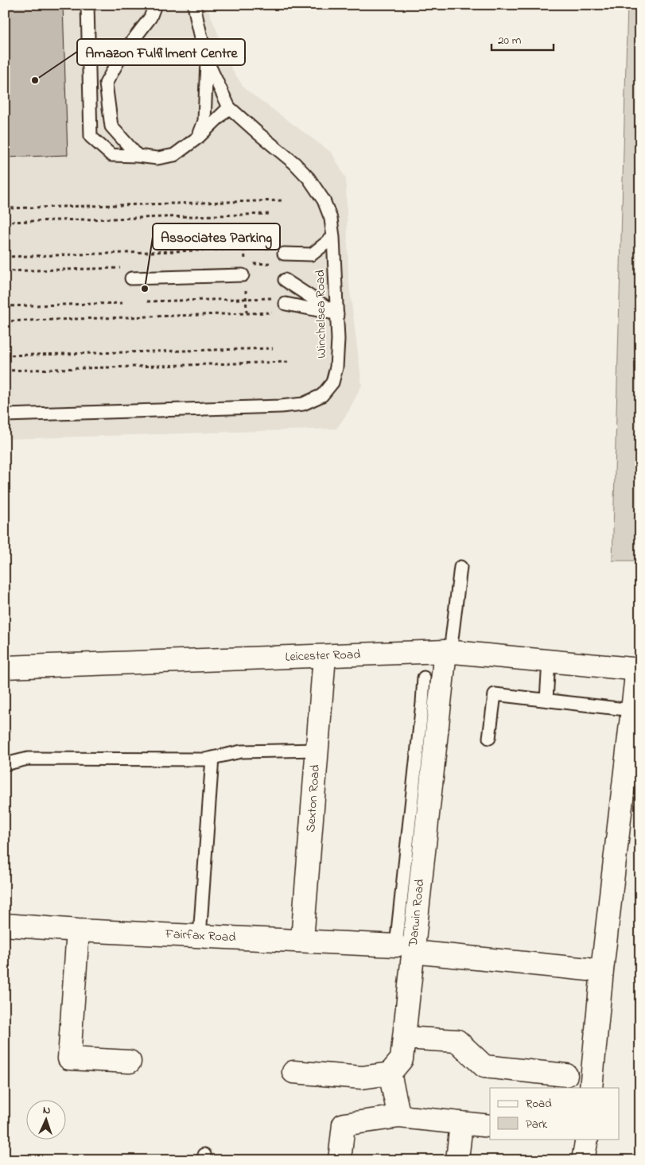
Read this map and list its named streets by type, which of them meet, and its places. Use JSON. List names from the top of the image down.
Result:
{
  "streets": {
    "street": [
      "Leicester Road",
      "Sexton Road",
      "Darwin Road",
      "Fairfax Road"
    ],
    "lane": ["Winchelsea Road"]
  },
  "crossings": [
    ["Leicester Road", "Sexton Road"],
    ["Leicester Road", "Darwin Road"],
    ["Sexton Road", "Fairfax Road"],
    ["Darwin Road", "Fairfax Road"]
  ],
  "places": ["Amazon Fulfilment Centre", "Associates Parking"],
  "legend": ["Road", "Park"],
  "scale_bar": "20 m",
  "north": "top"
}
